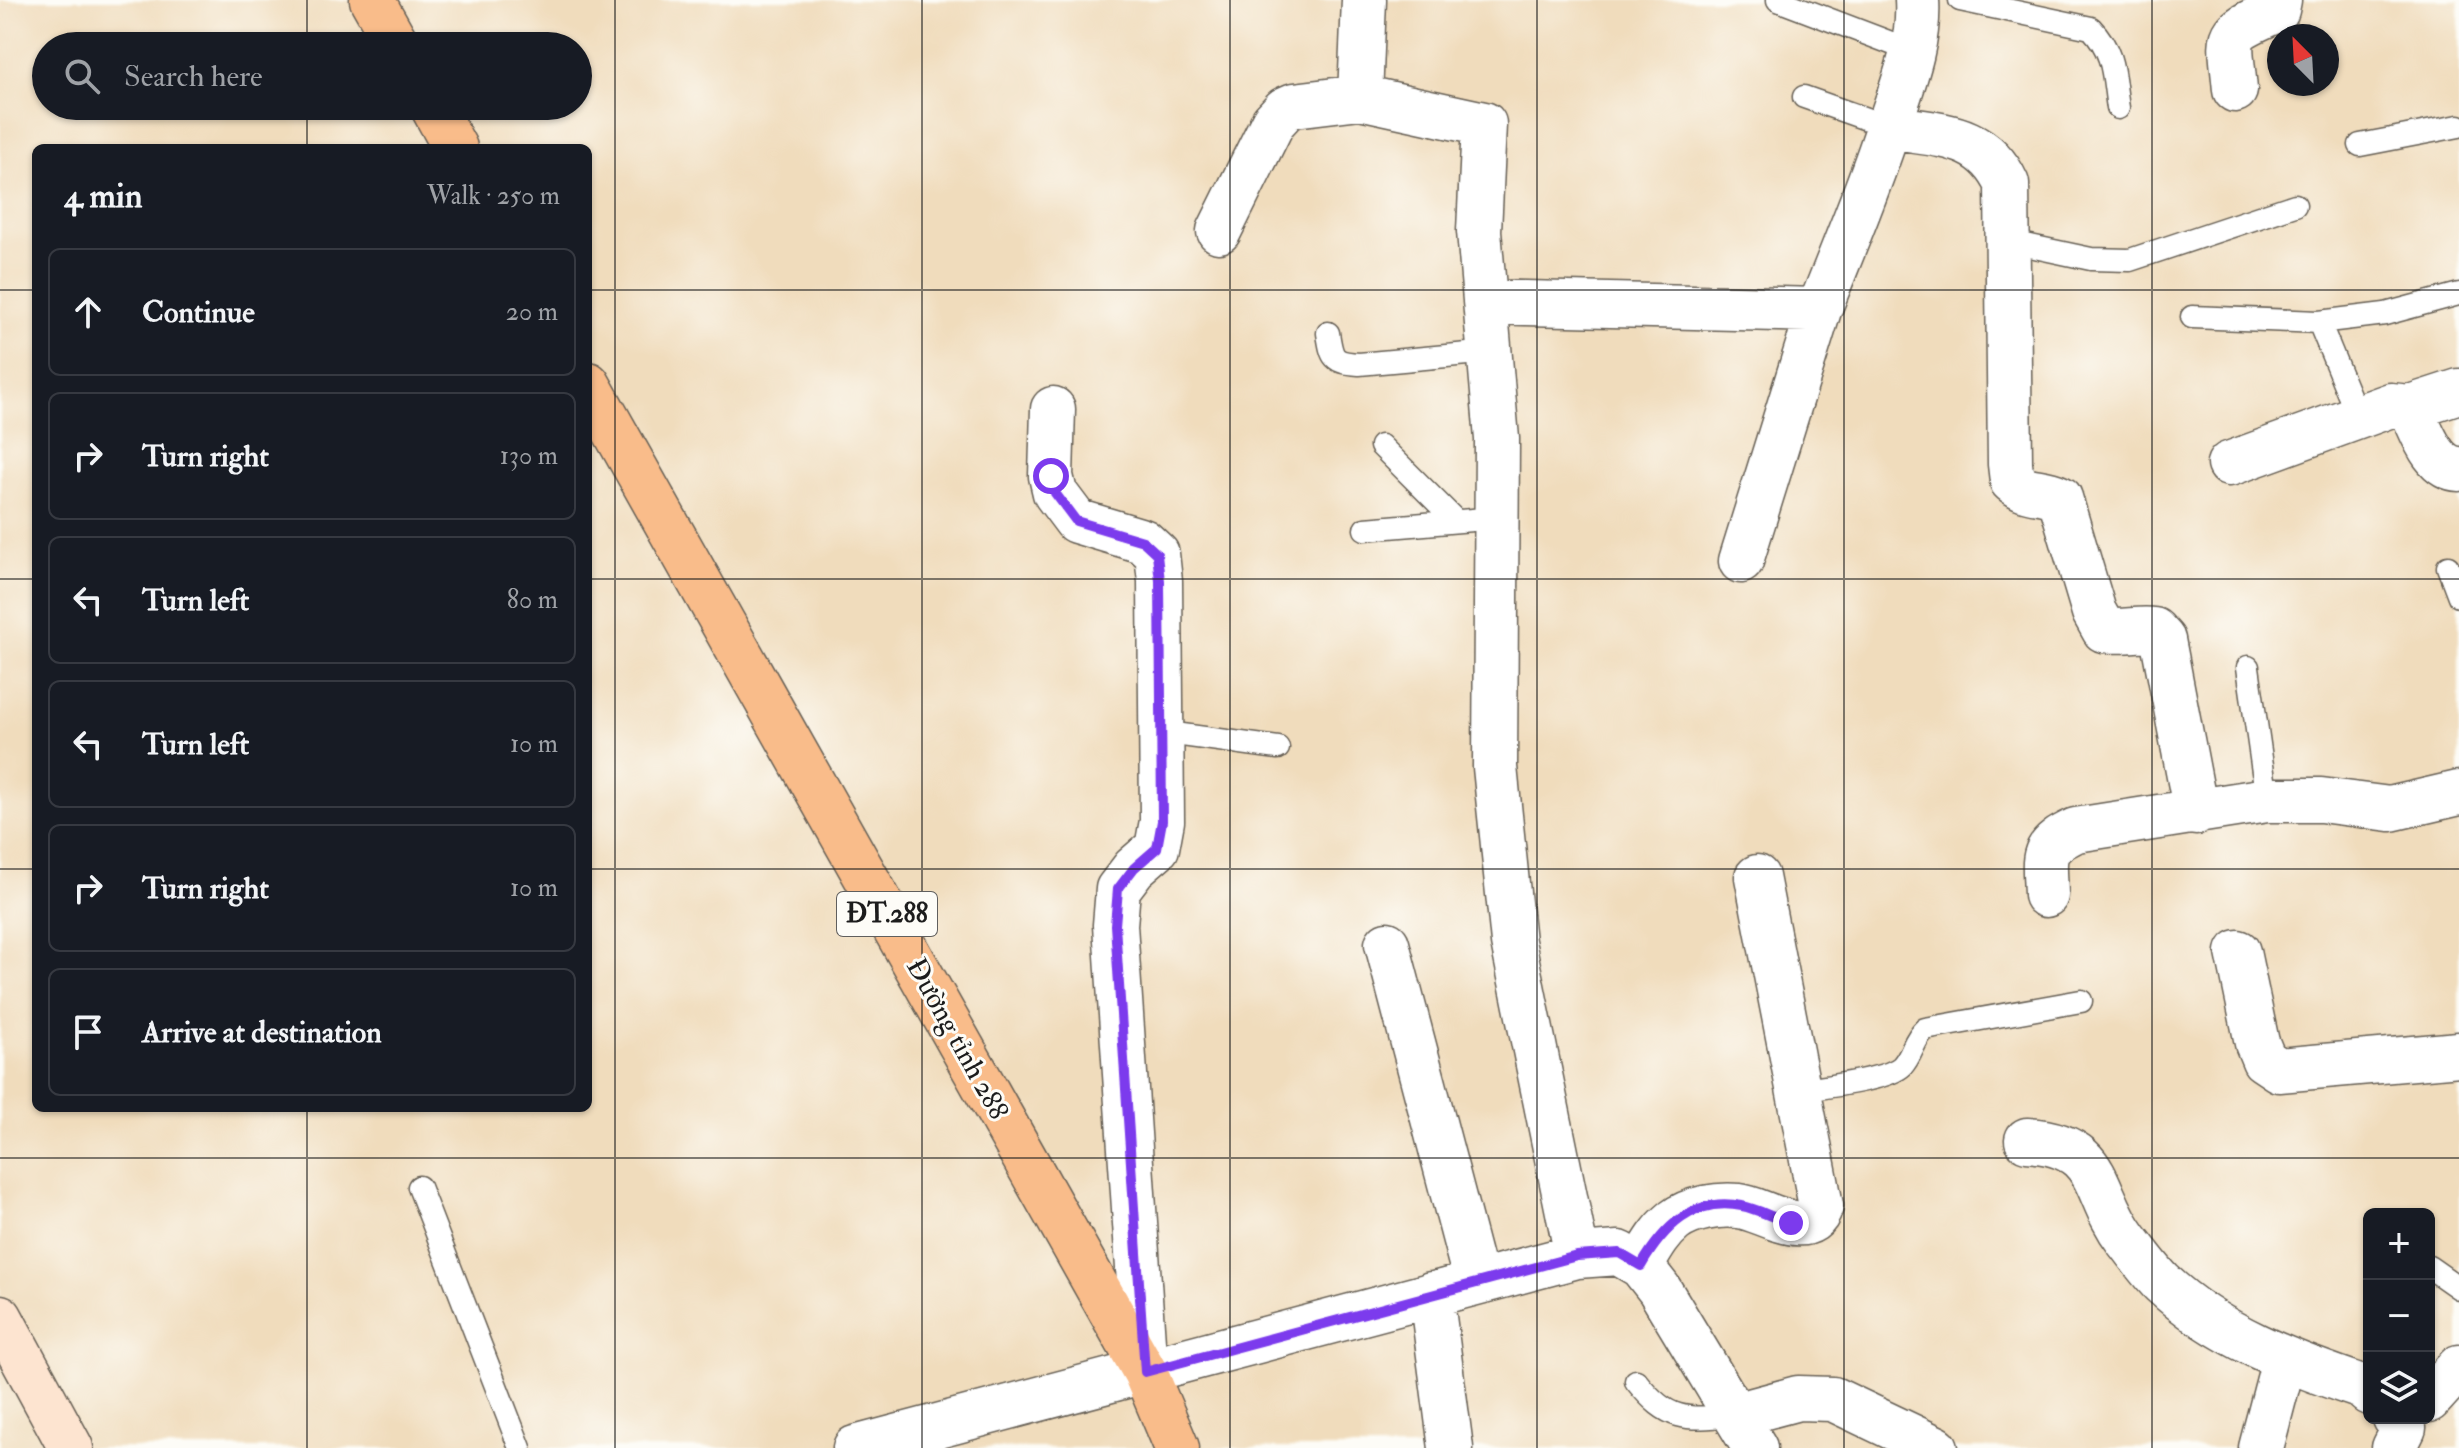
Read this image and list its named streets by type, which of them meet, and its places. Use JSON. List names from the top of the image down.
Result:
{
  "streets": {
    "main road": ["ĐT.288", "Đường tỉnh 288"]
  },
  "north": "top left",
  "page": {
    "search": "Search here",
    "heading": ["4 min", "Walk · 250 m"],
    "list": [
      ["Continue", "20 m"],
      ["Turn right", "130 m"],
      ["Turn left", "80 m"],
      ["Turn left", "10 m"],
      ["Turn right", "10 m"],
      "Arrive at destination"
    ],
    "map_buttons": ["+", "−"]
  }
}
